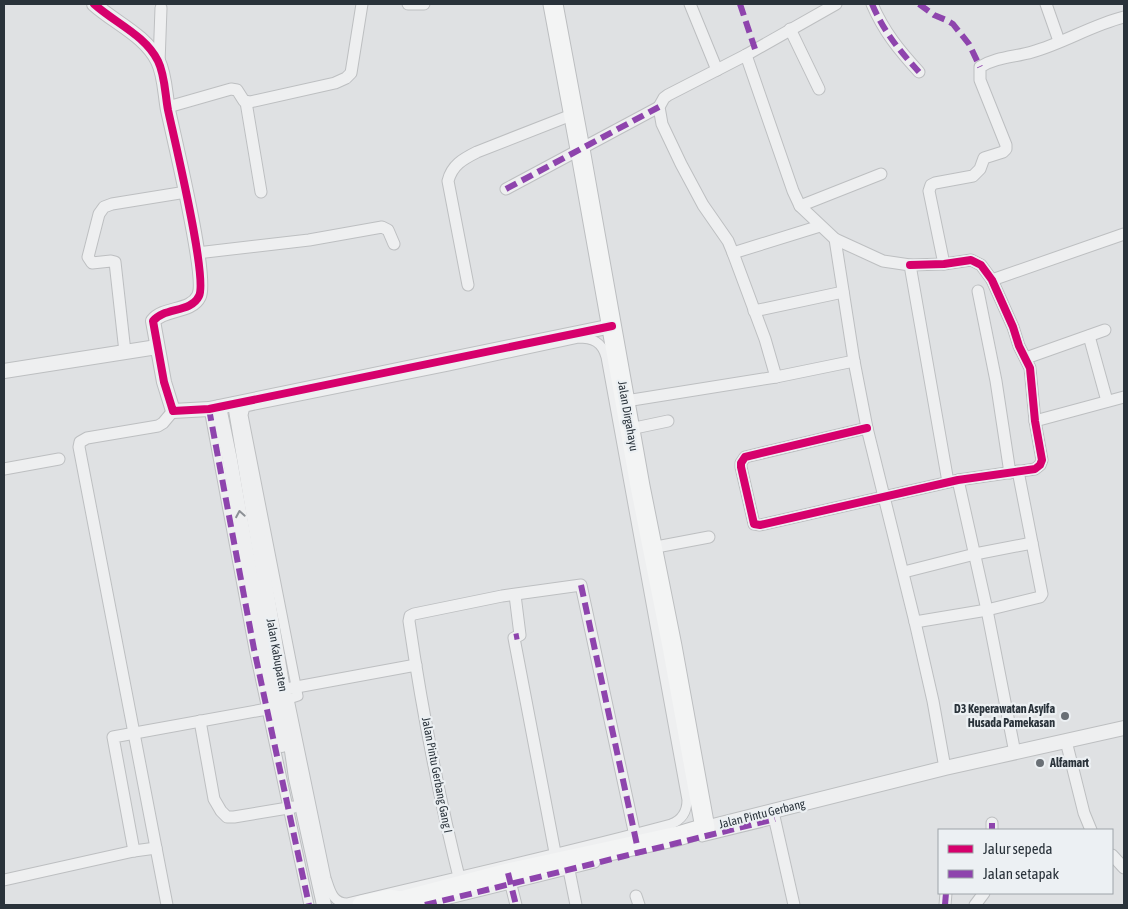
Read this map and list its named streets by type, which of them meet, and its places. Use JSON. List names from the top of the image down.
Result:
{
  "streets": {
    "main road": ["Jalan Dirgahayu", "Jalan Pintu Gerbang"],
    "street": ["Jalan Kabupaten", "Jalan Pintu Gerbang Gang I"]
  },
  "crossings": [
    ["Jalan Dirgahayu", "Jalan Pintu Gerbang"],
    ["Jalan Pintu Gerbang Gang I", "Jalan Pintu Gerbang"]
  ],
  "places": ["D3 Keperawatan Asyifa Husada Pamekasan", "Alfamart"],
  "legend": ["Jalur sepeda", "Jalan setapak"]
}
